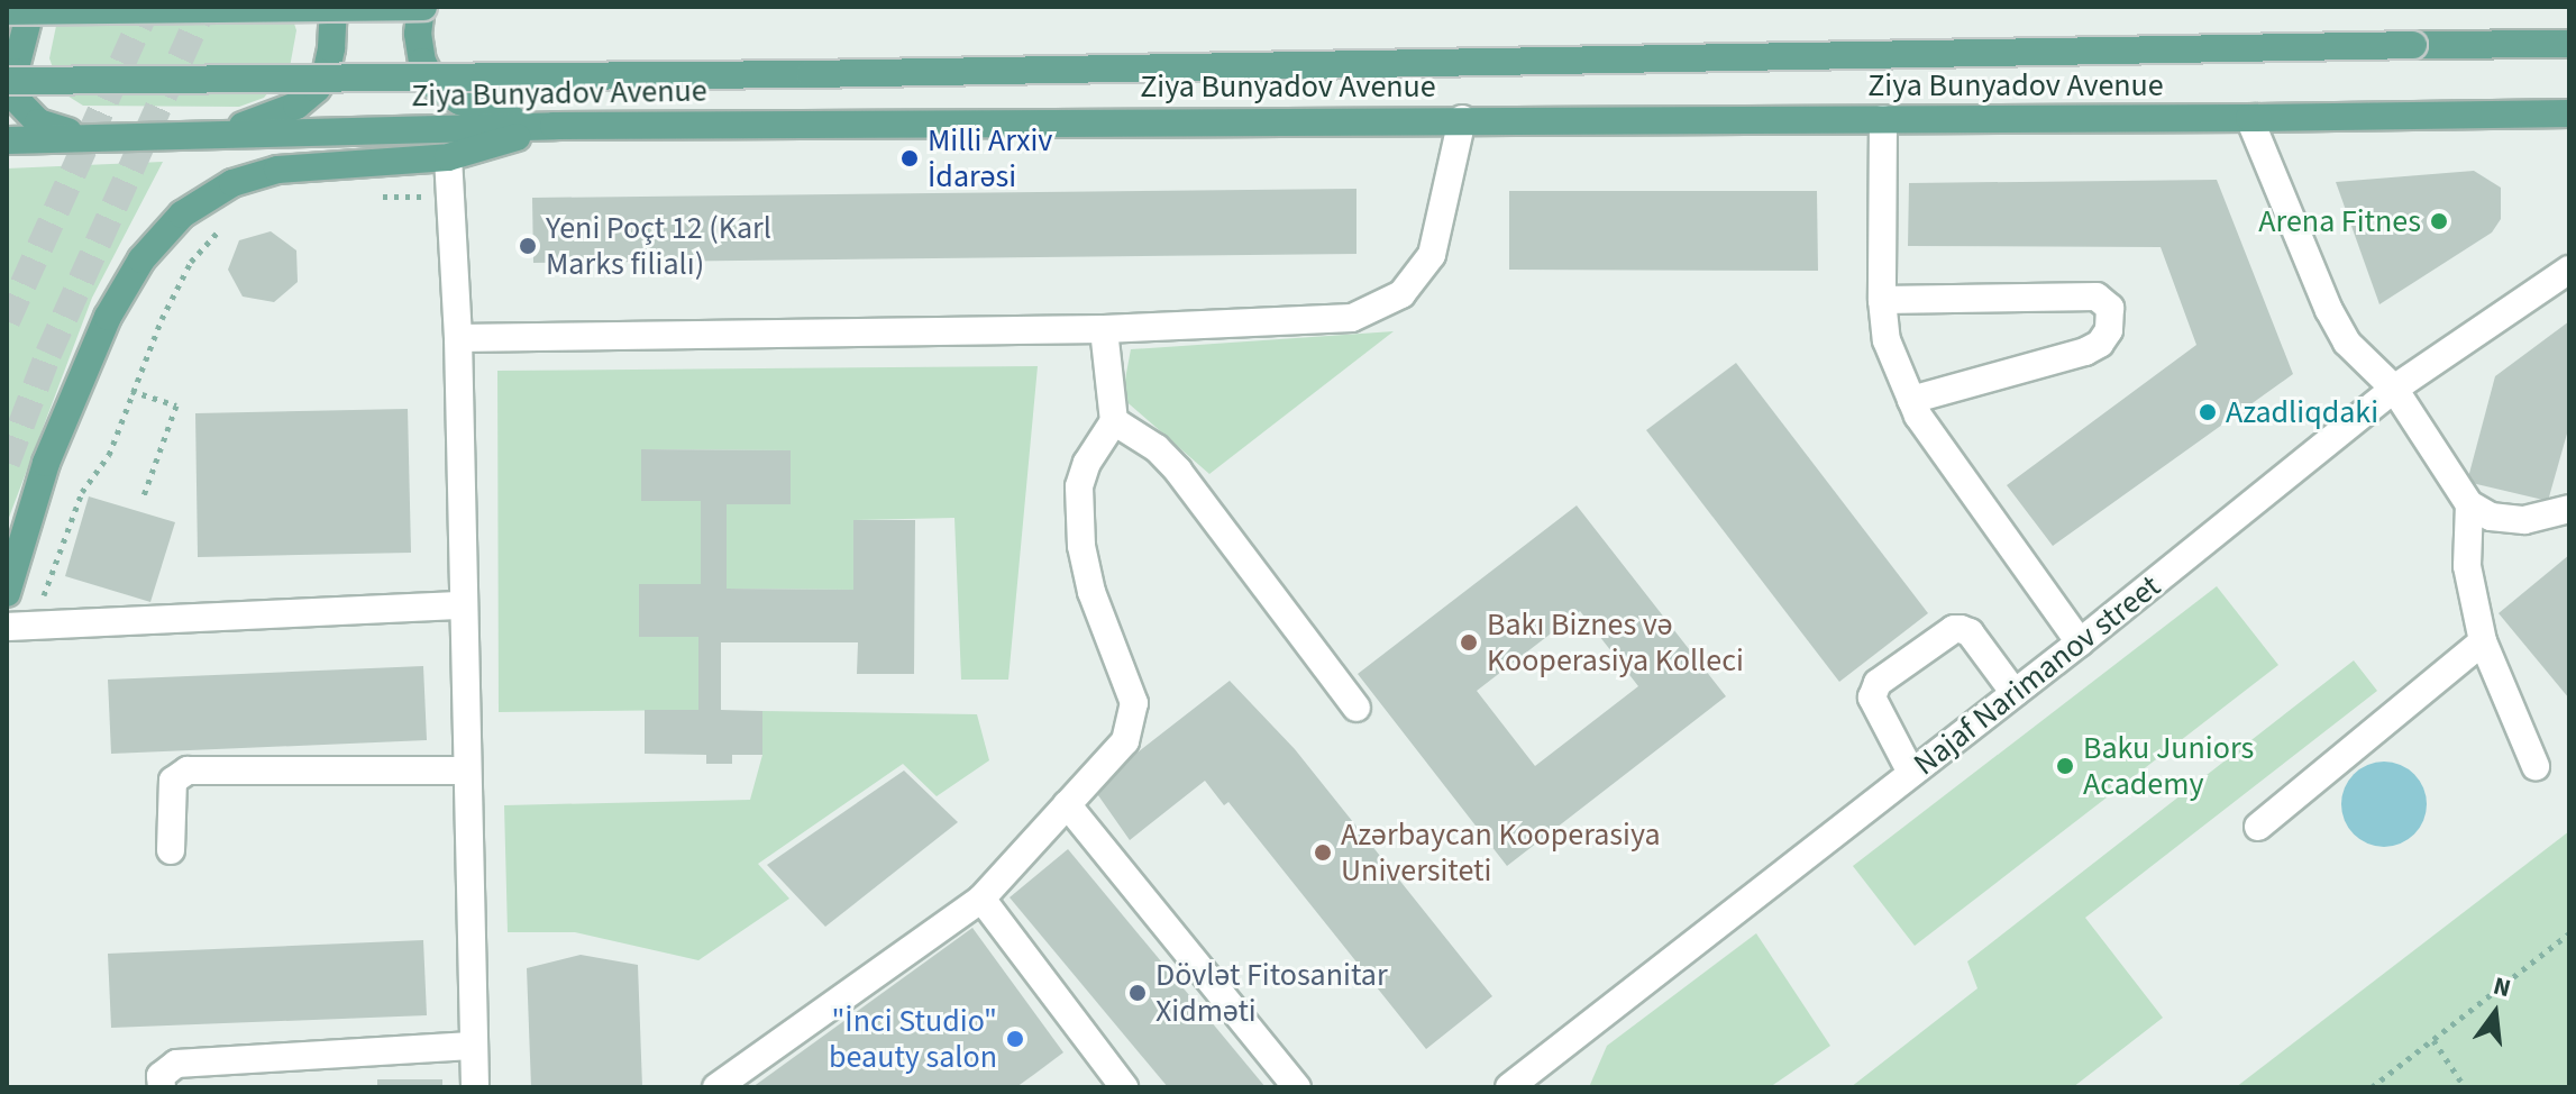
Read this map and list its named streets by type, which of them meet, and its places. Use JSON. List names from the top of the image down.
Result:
{
  "streets": {
    "main road": ["Ziya Bunyadov Avenue"],
    "street": ["Najaf Narimanov street"]
  },
  "places": [
    "Milli Arxiv İdarəsi",
    "Arena Fitnes",
    "Yeni Poçt 12 (Karl Marks filialı)",
    "Azadliqdaki",
    "Bakı Biznes və Kooperasiya Kolleci",
    "Baku Juniors Academy",
    "Azərbaycan Kooperasiya Universiteti",
    "Dövlət Fitosanitar Xidməti",
    "\"İnci Studio\" beauty salon"
  ],
  "north": "top"
}
